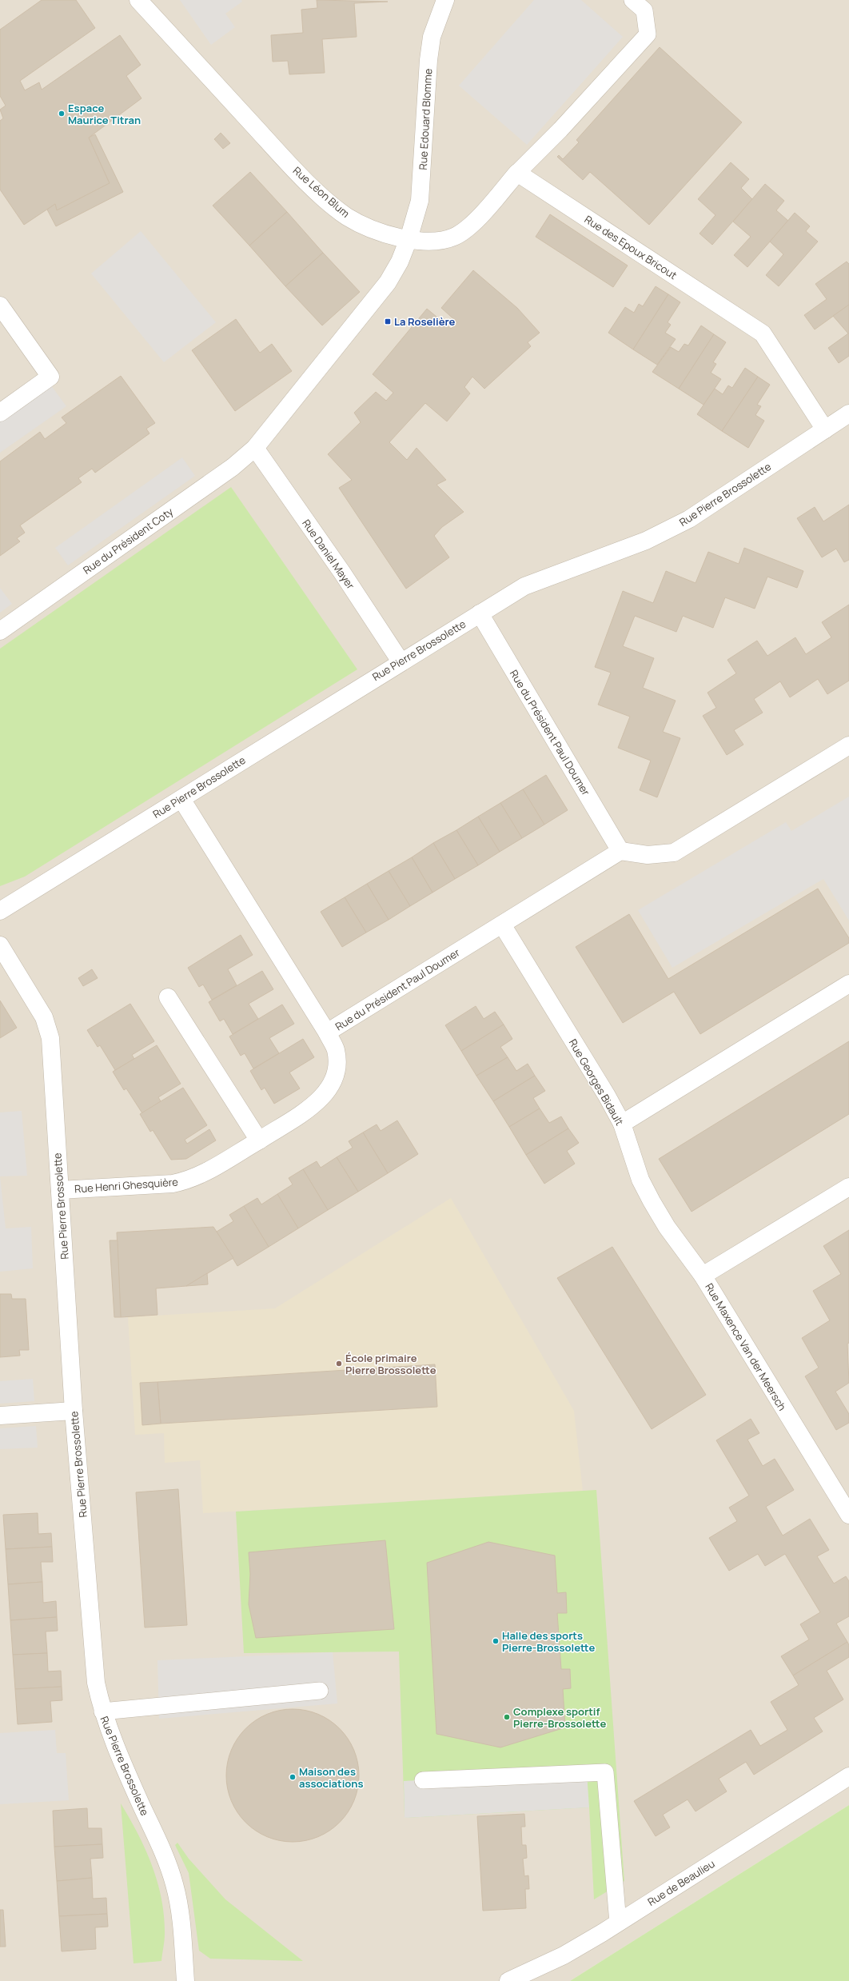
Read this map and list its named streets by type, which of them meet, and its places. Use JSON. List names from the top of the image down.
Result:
{
  "streets": {
    "street": [
      "Rue Edouard Blomme",
      "Rue Léon Blum",
      "Rue des Epoux Bricout",
      "Rue Pierre Brossolette",
      "Rue du Président Coty",
      "Rue Daniel Mayer",
      "Rue du Président Paul Doumer",
      "Rue Georges Bidault",
      "Rue Henri Ghesquière",
      "Rue Maxence Van der Meersch",
      "Rue de Beaulieu"
    ]
  },
  "crossings": [
    ["Rue Edouard Blomme", "Rue Léon Blum"],
    ["Rue des Epoux Bricout", "Rue Pierre Brossolette"],
    ["Rue Pierre Brossolette", "Rue Daniel Mayer"],
    ["Rue Pierre Brossolette", "Rue du Président Paul Doumer"],
    ["Rue Pierre Brossolette", "Rue Henri Ghesquière"],
    ["Rue du Président Coty", "Rue Daniel Mayer"],
    ["Rue du Président Paul Doumer", "Rue Georges Bidault"],
    ["Rue du Président Paul Doumer", "Rue Henri Ghesquière"],
    ["Rue Georges Bidault", "Rue Maxence Van der Meersch"]
  ],
  "places": {
    "other": [
      "Espace Maurice Titran",
      "École primaire Pierre Brossolette",
      "Halle des sports Pierre-Brossolette",
      "Complexe sportif Pierre-Brossolette",
      "Maison des associations"
    ],
    "transit": ["La Roselière"]
  }
}
